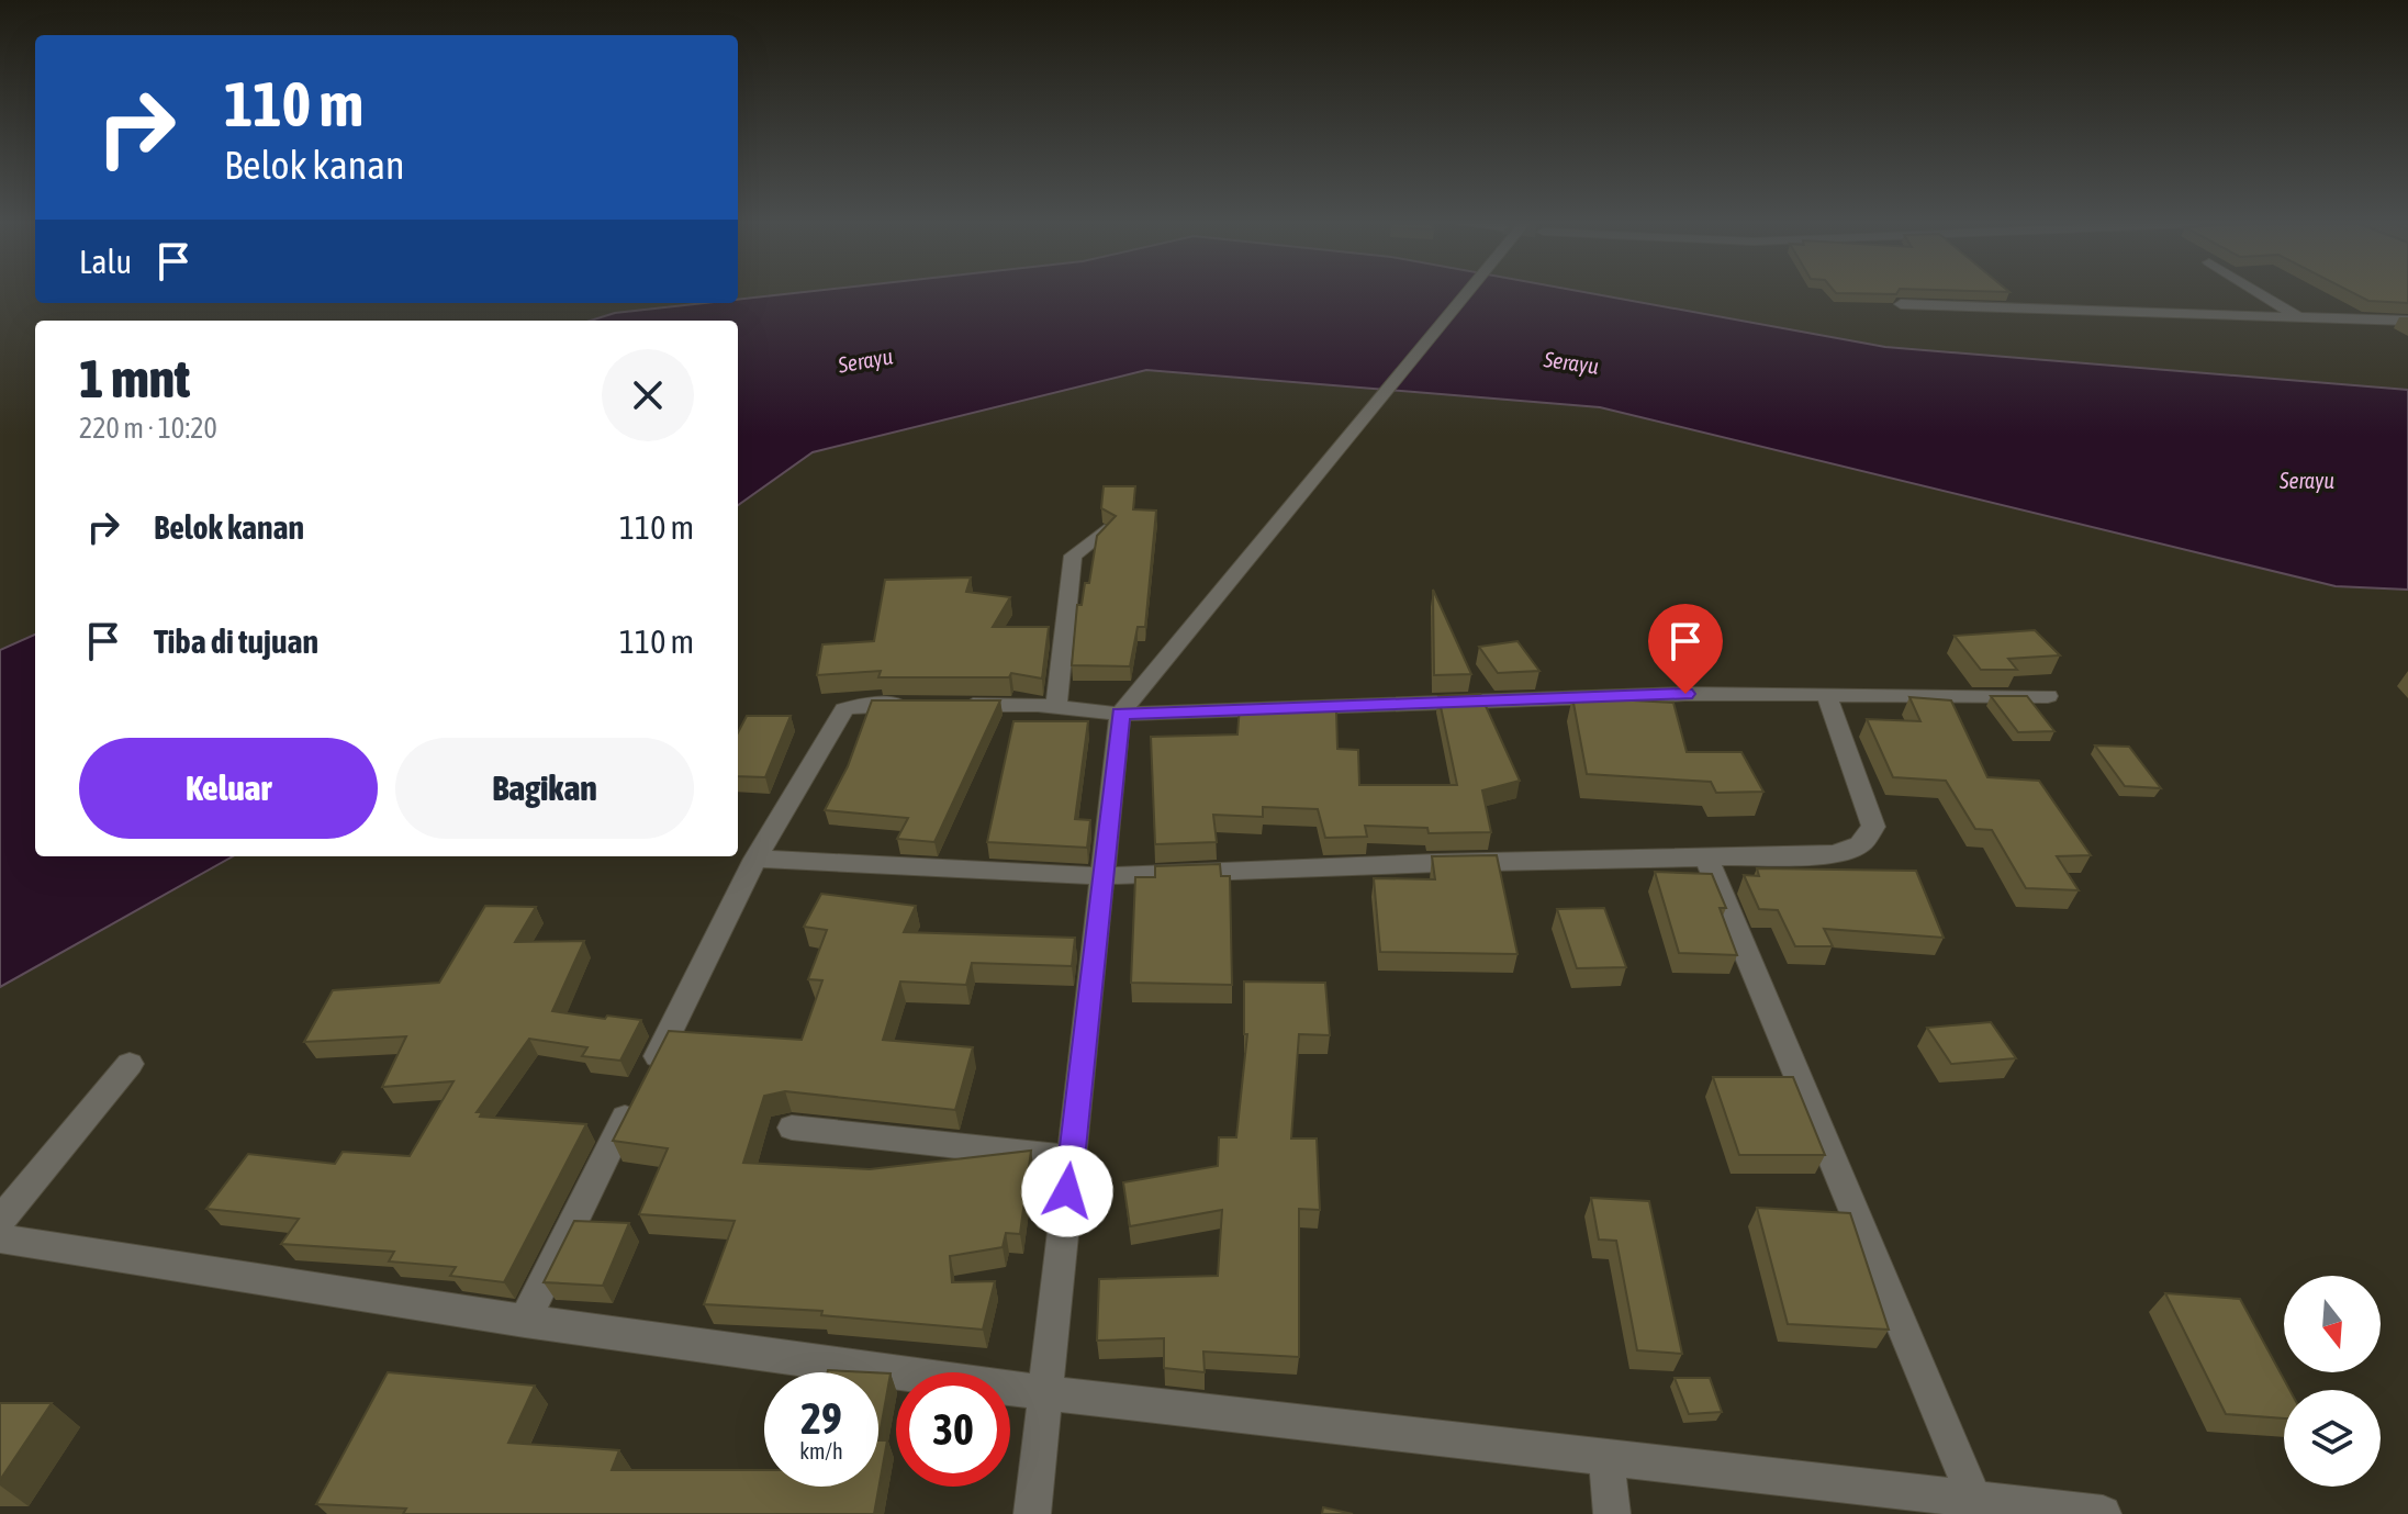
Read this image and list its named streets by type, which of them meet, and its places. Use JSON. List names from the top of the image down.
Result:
{
  "water": ["Serayu"],
  "north": "bottom",
  "page": {
    "turn": ["110 m", "Belok kanan"],
    "then": "Lalu",
    "heading": ["1 mnt", "220 m · 10:20"],
    "list": [
      {
        "name": "Belok kanan",
        "value": "110 m"
      },
      {
        "name": "Tiba di tujuan",
        "value": "110 m"
      }
    ],
    "buttons": ["Keluar", "Bagikan"],
    "speed": "29 km/h",
    "limit": "30"
  }
}
